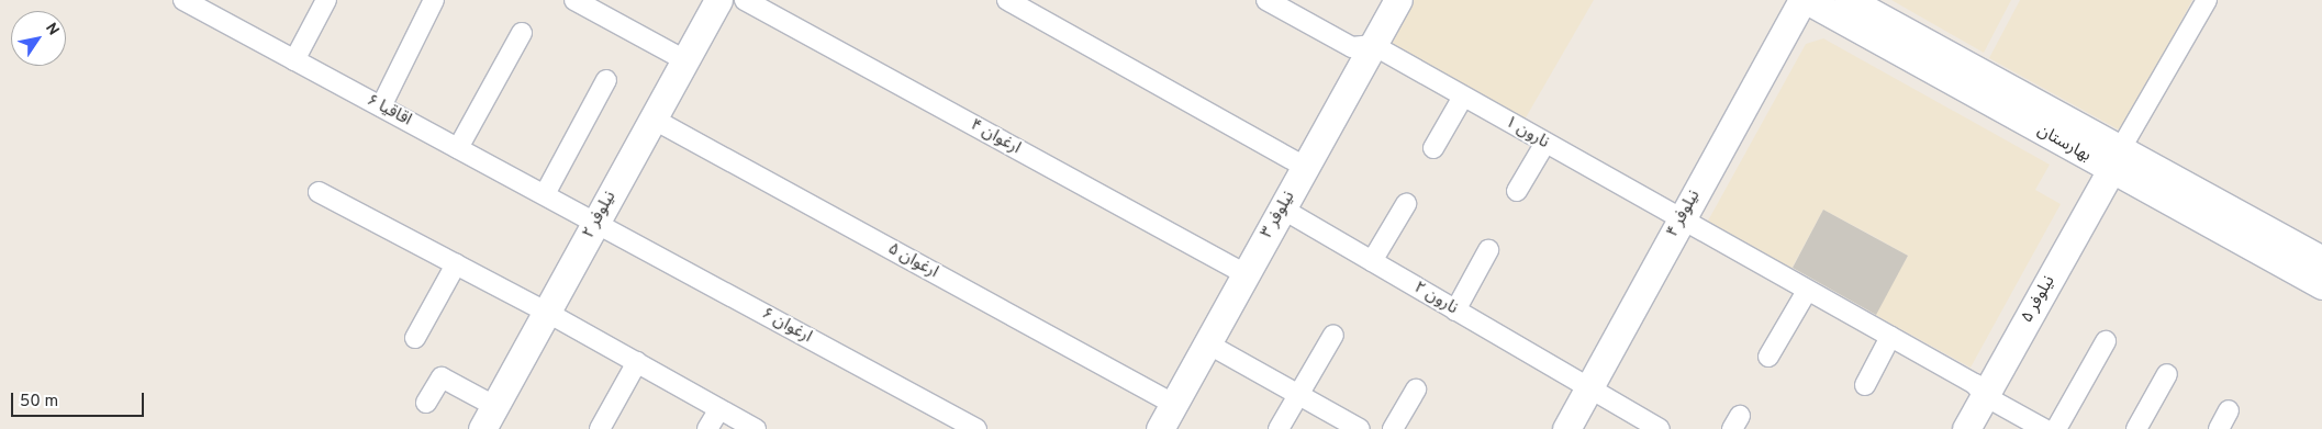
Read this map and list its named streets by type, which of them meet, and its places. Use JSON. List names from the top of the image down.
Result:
{
  "streets": {
    "street": [
      "اقاقیا ۶",
      "نارون ۱",
      "ارغوان ۴",
      "بهارستان",
      "نیلوفر ۴",
      "نیلوفر ۲",
      "نیلوفر ۳",
      "ارغوان ۵",
      "نارون ۲",
      "نیلوفر ۵",
      "ارغوان ۶"
    ]
  },
  "crossings": [
    ["اقاقیا ۶", "نیلوفر ۲"],
    ["اقاقیا ۶", "ارغوان ۶"],
    ["نارون ۱", "نیلوفر ۴"],
    ["نارون ۱", "نیلوفر ۳"],
    ["نارون ۱", "نیلوفر ۵"],
    ["ارغوان ۴", "نیلوفر ۳"],
    ["بهارستان", "نیلوفر ۵"],
    ["نیلوفر ۴", "نارون ۲"],
    ["نیلوفر ۲", "ارغوان ۵"],
    ["نیلوفر ۲", "ارغوان ۶"],
    ["نیلوفر ۳", "ارغوان ۵"],
    ["نیلوفر ۳", "نارون ۲"]
  ],
  "scale_bar": "50 m",
  "north": "top right"
}
